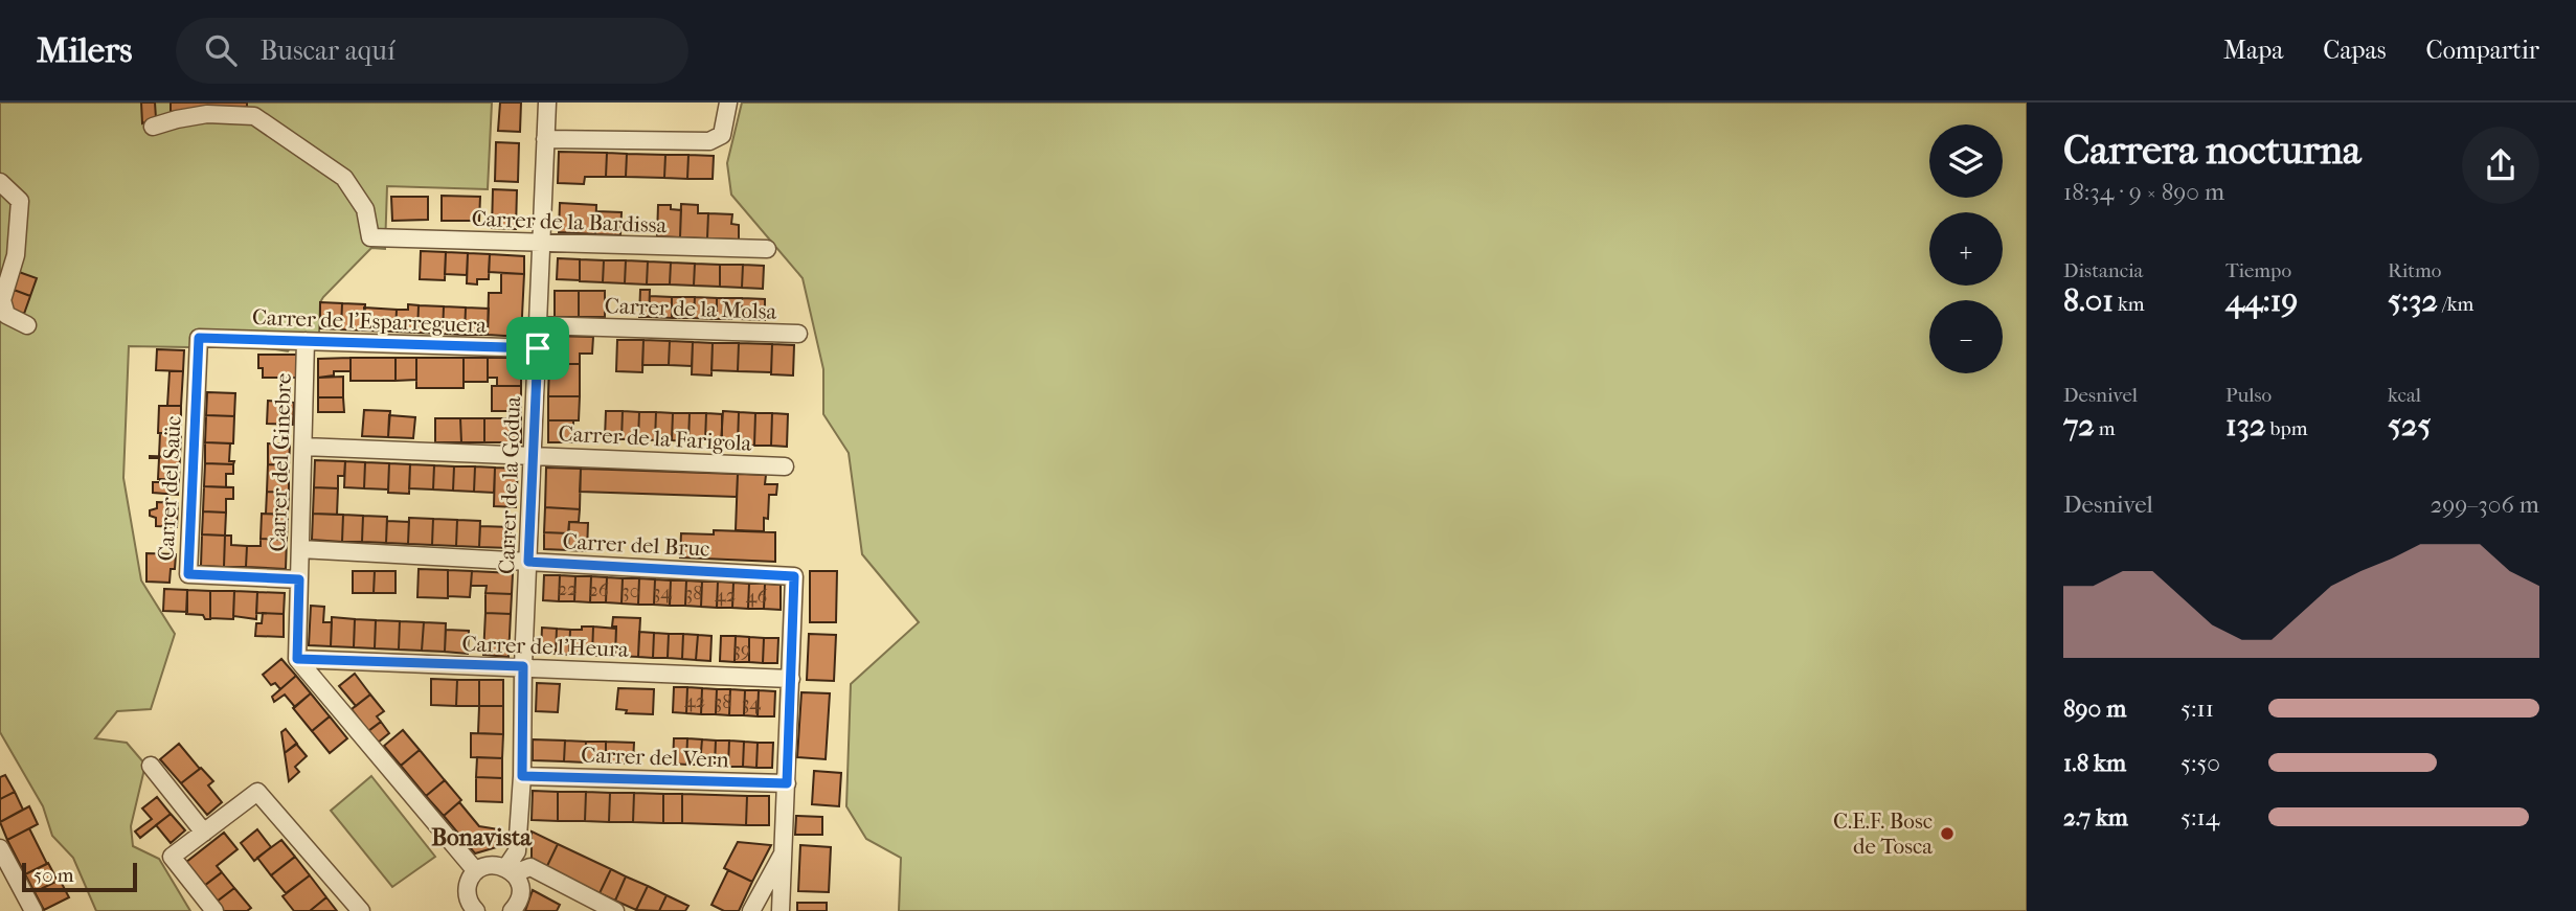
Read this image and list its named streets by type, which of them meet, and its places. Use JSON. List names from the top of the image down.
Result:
{
  "streets": {
    "street": [
      "Carrer de la Bardissa",
      "Carrer de la Molsa",
      "Carrer de l'Esparreguera",
      "Carrer de la Farigola",
      "Carrer del Ginebre",
      "Carrer de la Gódua",
      "Carrer del Saüc",
      "Carrer del Bruc",
      "Carrer de l'Heura",
      "Carrer del Vern"
    ]
  },
  "crossings": [
    ["Carrer de la Bardissa", "Carrer de la Gódua"],
    ["Carrer de la Molsa", "Carrer de la Gódua"],
    ["Carrer de l'Esparreguera", "Carrer del Ginebre"],
    ["Carrer de l'Esparreguera", "Carrer de la Gódua"],
    ["Carrer de l'Esparreguera", "Carrer del Saüc"],
    ["Carrer de la Farigola", "Carrer del Ginebre"],
    ["Carrer de la Farigola", "Carrer de la Gódua"],
    ["Carrer del Ginebre", "Carrer del Saüc"],
    ["Carrer del Ginebre", "Carrer del Bruc"],
    ["Carrer del Ginebre", "Carrer de l'Heura"],
    ["Carrer de la Gódua", "Carrer del Bruc"],
    ["Carrer de la Gódua", "Carrer de l'Heura"],
    ["Carrer de la Gódua", "Carrer del Vern"],
    ["Carrer del Bruc", "Carrer de l'Heura"]
  ],
  "districts": ["Bonavista"],
  "places": ["C.E.F. Bosc de Tosca"],
  "house_numbers": [
    "22",
    "26",
    "30",
    "34",
    "38",
    "42",
    "46",
    "39",
    "42",
    "38",
    "34"
  ],
  "scale_bar": "50 m",
  "page": {
    "header": "Milers",
    "search": "Buscar aquí",
    "nav": ["Mapa", "Capas", "Compartir"],
    "heading": ["Carrera nocturna", "18:34 · 9 × 890 m"],
    "map_buttons": ["+", "−"],
    "stats": [
      ["Distancia", "8.01 km"],
      ["Tiempo", "44:19"],
      ["Ritmo", "5:32 /km"],
      ["Desnivel", "72 m"],
      ["Pulso", "132 bpm"],
      ["kcal", "525"]
    ],
    "chart": ["Desnivel", "299–306 m"],
    "list": [
      {
        "name": "890 m",
        "note": "5:11"
      },
      {
        "name": "1.8 km",
        "note": "5:50"
      },
      {
        "name": "2.7 km",
        "note": "5:14"
      }
    ],
    "scale": "50 m"
  }
}
